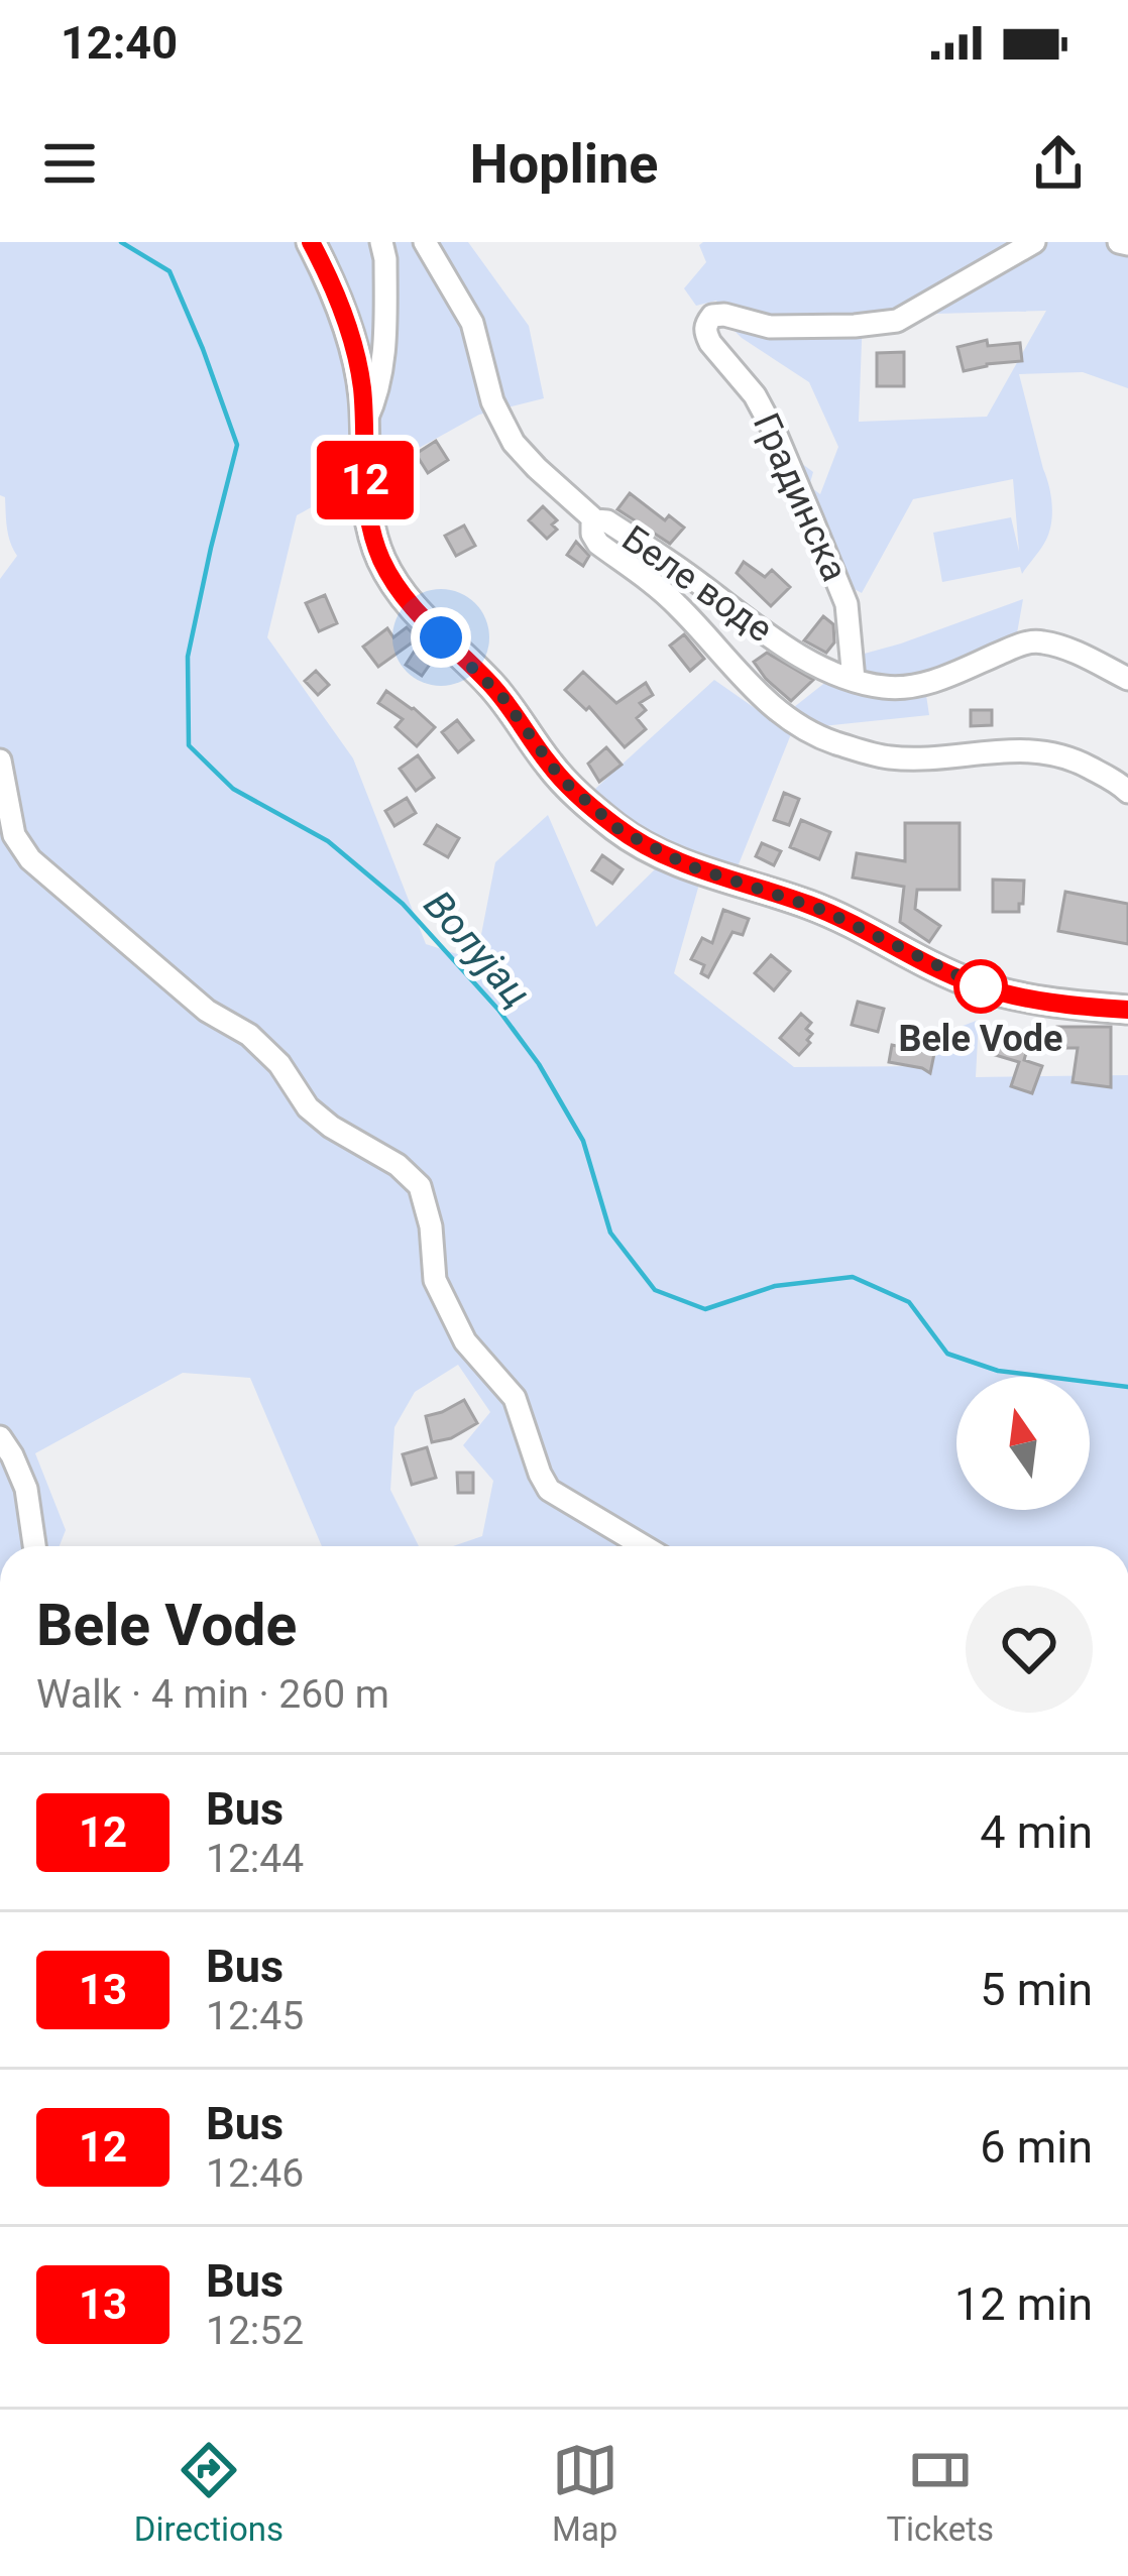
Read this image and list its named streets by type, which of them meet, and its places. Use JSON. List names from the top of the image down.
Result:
{
  "streets": {
    "street": ["Градинска", "Беле воде"]
  },
  "crossings": [
    ["Градинска", "Беле воде"]
  ],
  "water": ["Волујац"],
  "places": ["Bele Vode"],
  "lines": ["bus line 12"],
  "north": "top",
  "page": {
    "status": "12:40",
    "header": "Hopline",
    "on_map": "12",
    "heading": ["Bele Vode", "Walk · 4 min · 260 m"],
    "list": [
      {
        "mark": "12",
        "name": "Bus",
        "note": "12:44",
        "value": "4 min"
      },
      {
        "mark": "13",
        "name": "Bus",
        "note": "12:45",
        "value": "5 min"
      },
      {
        "mark": "12",
        "name": "Bus",
        "note": "12:46",
        "value": "6 min"
      },
      {
        "mark": "13",
        "name": "Bus",
        "note": "12:52",
        "value": "12 min"
      }
    ],
    "tabs": ["Directions", "Map", "Tickets"]
  }
}
